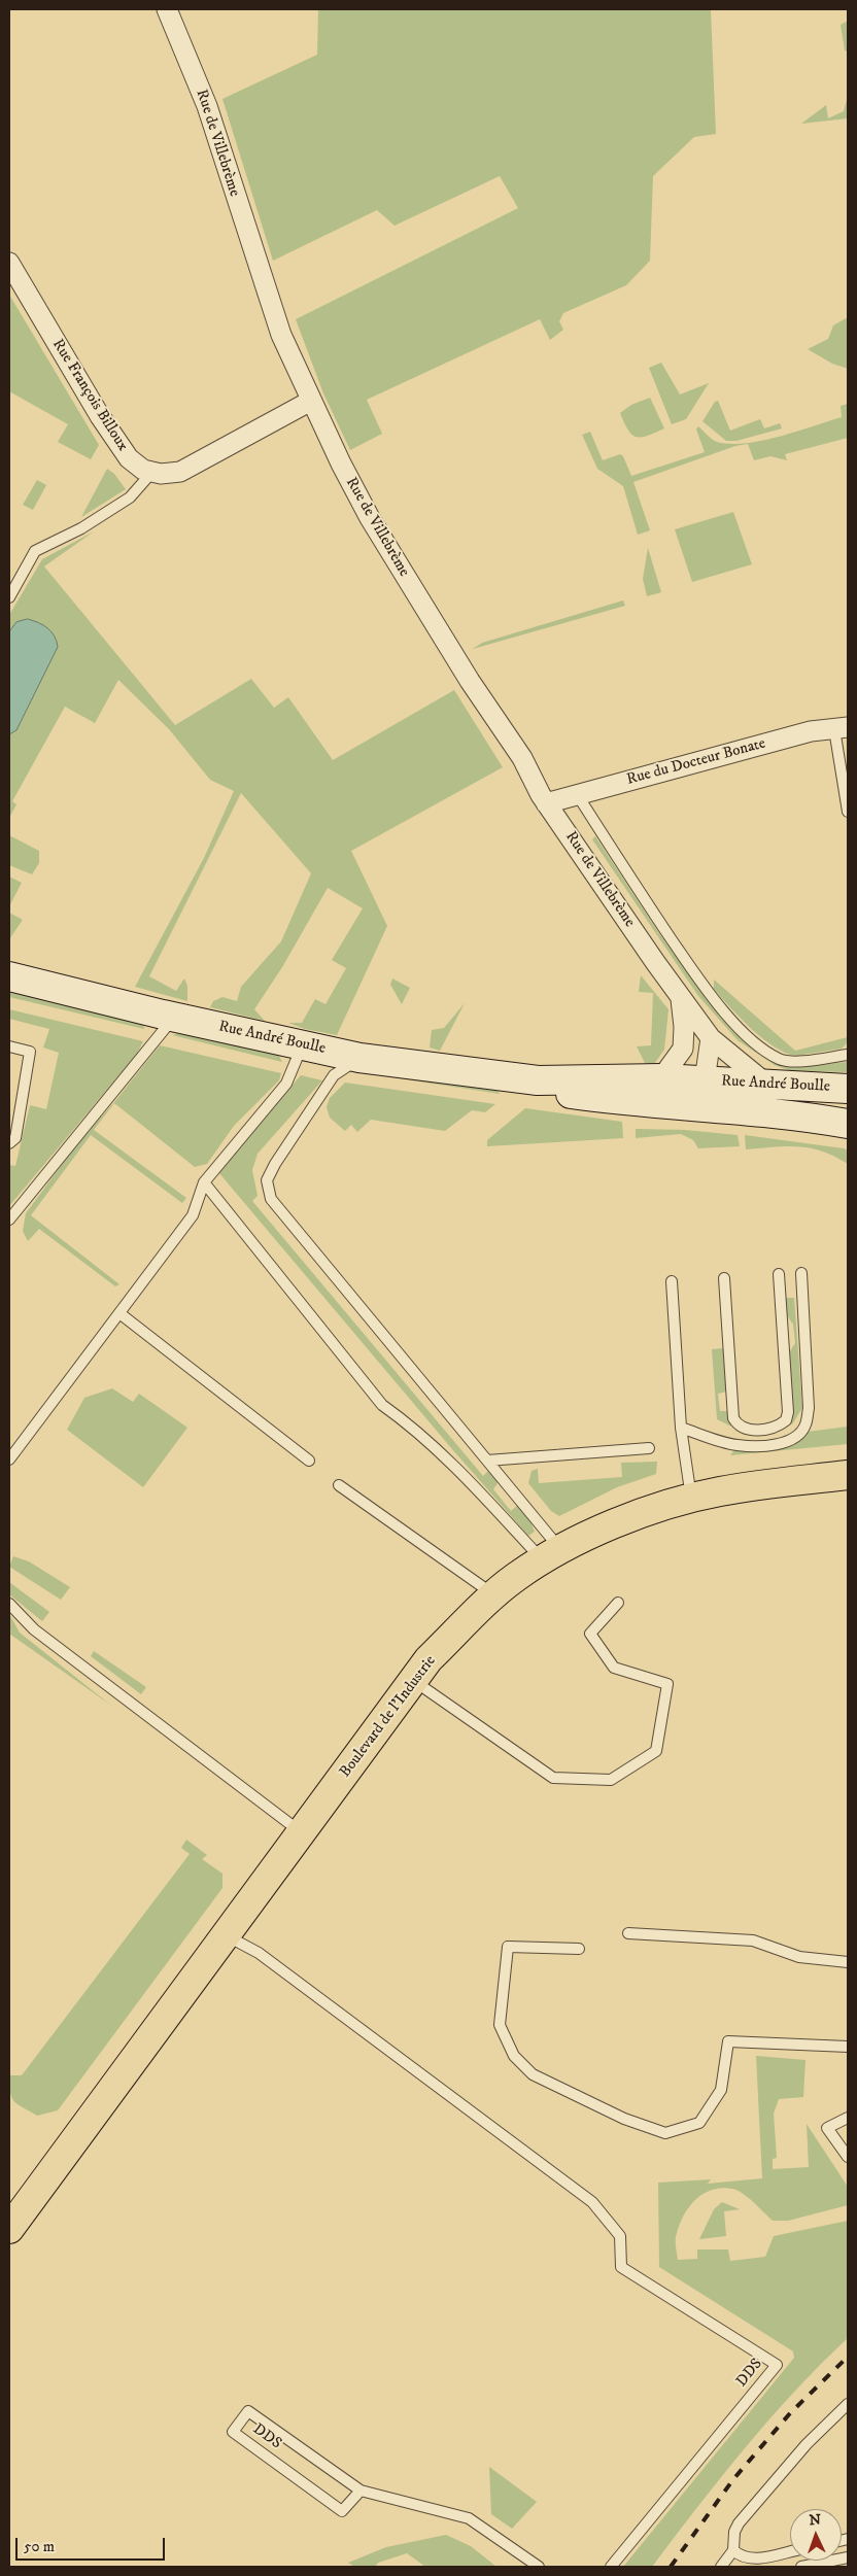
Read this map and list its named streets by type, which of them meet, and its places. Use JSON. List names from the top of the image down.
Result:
{
  "streets": {
    "main road": ["Boulevard de l'Industrie"],
    "street": [
      "Rue de Villebrème",
      "Rue François Billoux",
      "Rue du Docteur Bonate",
      "Rue André Boulle"
    ],
    "lane": ["DDS"]
  },
  "crossings": [
    ["Rue de Villebrème", "Rue François Billoux"],
    ["Rue de Villebrème", "Rue du Docteur Bonate"],
    ["Rue de Villebrème", "Rue André Boulle"],
    ["Boulevard de l'Industrie", "DDS"]
  ],
  "scale_bar": "50 m",
  "north": "top"
}
